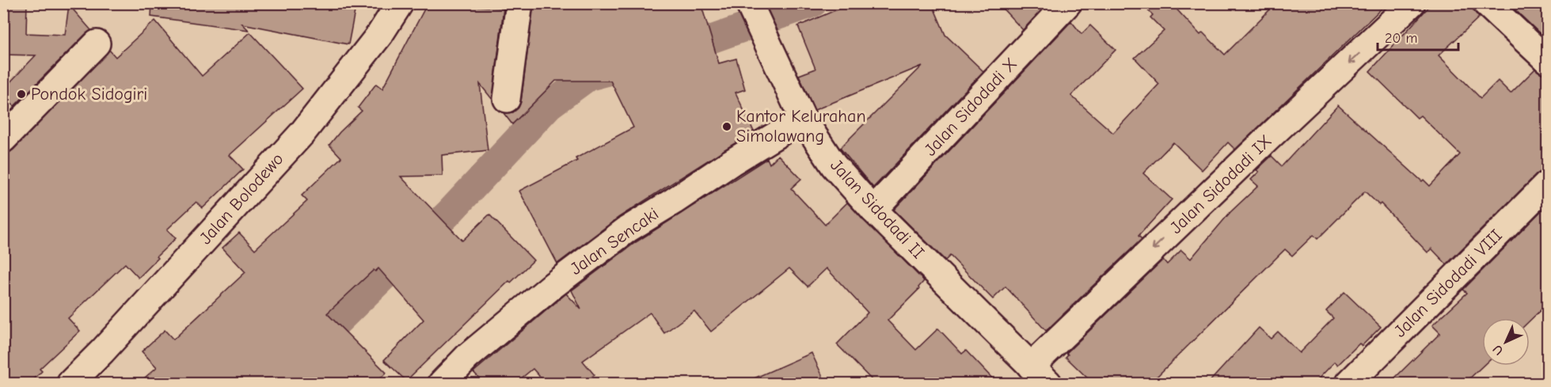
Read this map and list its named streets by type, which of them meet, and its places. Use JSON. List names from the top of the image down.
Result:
{
  "streets": {
    "street": [
      "Jalan Sidodadi X",
      "Jalan Sidodadi IX",
      "Jalan Bolodewo",
      "Jalan Sidodadi II",
      "Jalan Sencaki",
      "Jalan Sidodadi VIII"
    ]
  },
  "crossings": [
    ["Jalan Sidodadi X", "Jalan Sidodadi II"],
    ["Jalan Sidodadi IX", "Jalan Sidodadi II"],
    ["Jalan Sidodadi II", "Jalan Sencaki"]
  ],
  "one_way": ["Jalan Sidodadi IX"],
  "places": ["Pondok Sidogiri", "Kantor Kelurahan Simolawang"],
  "scale_bar": "20 m",
  "north": "bottom left"
}
